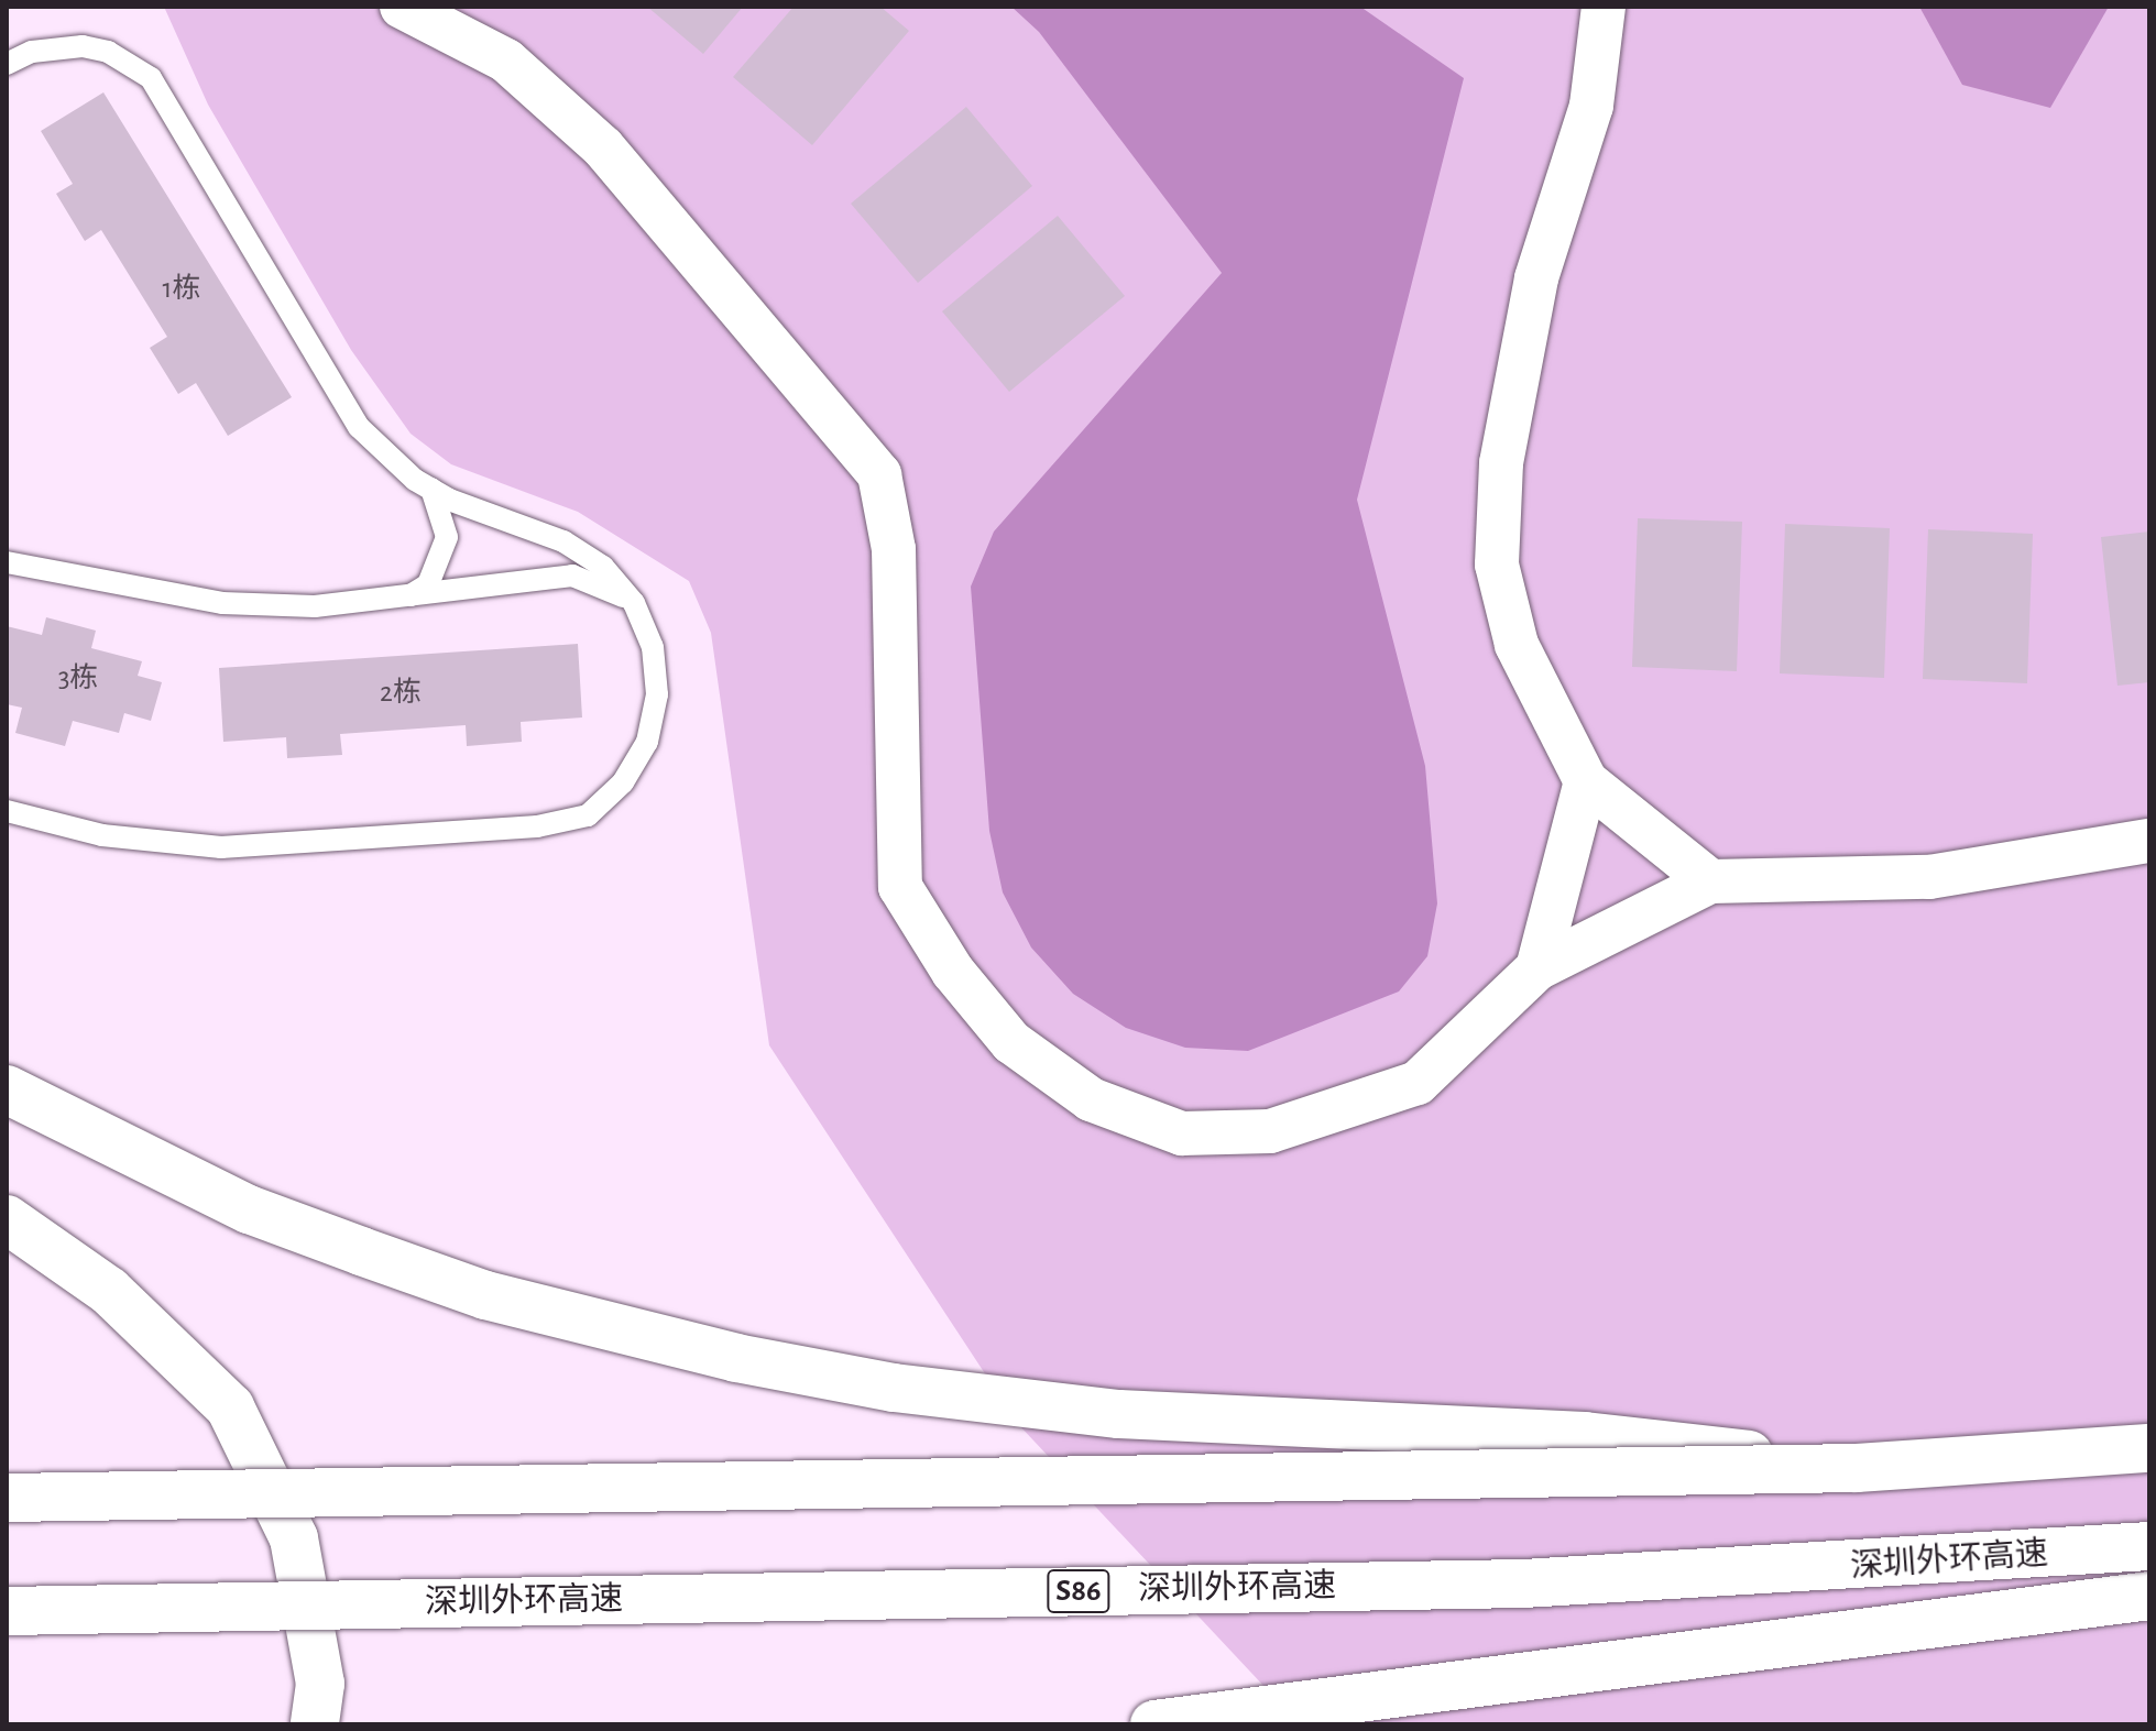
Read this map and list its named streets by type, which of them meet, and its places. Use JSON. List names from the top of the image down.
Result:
{
  "streets": {
    "highway": ["深圳外环高速", "S86"]
  },
  "house_numbers": ["1栋", "3栋", "2栋"]
}
